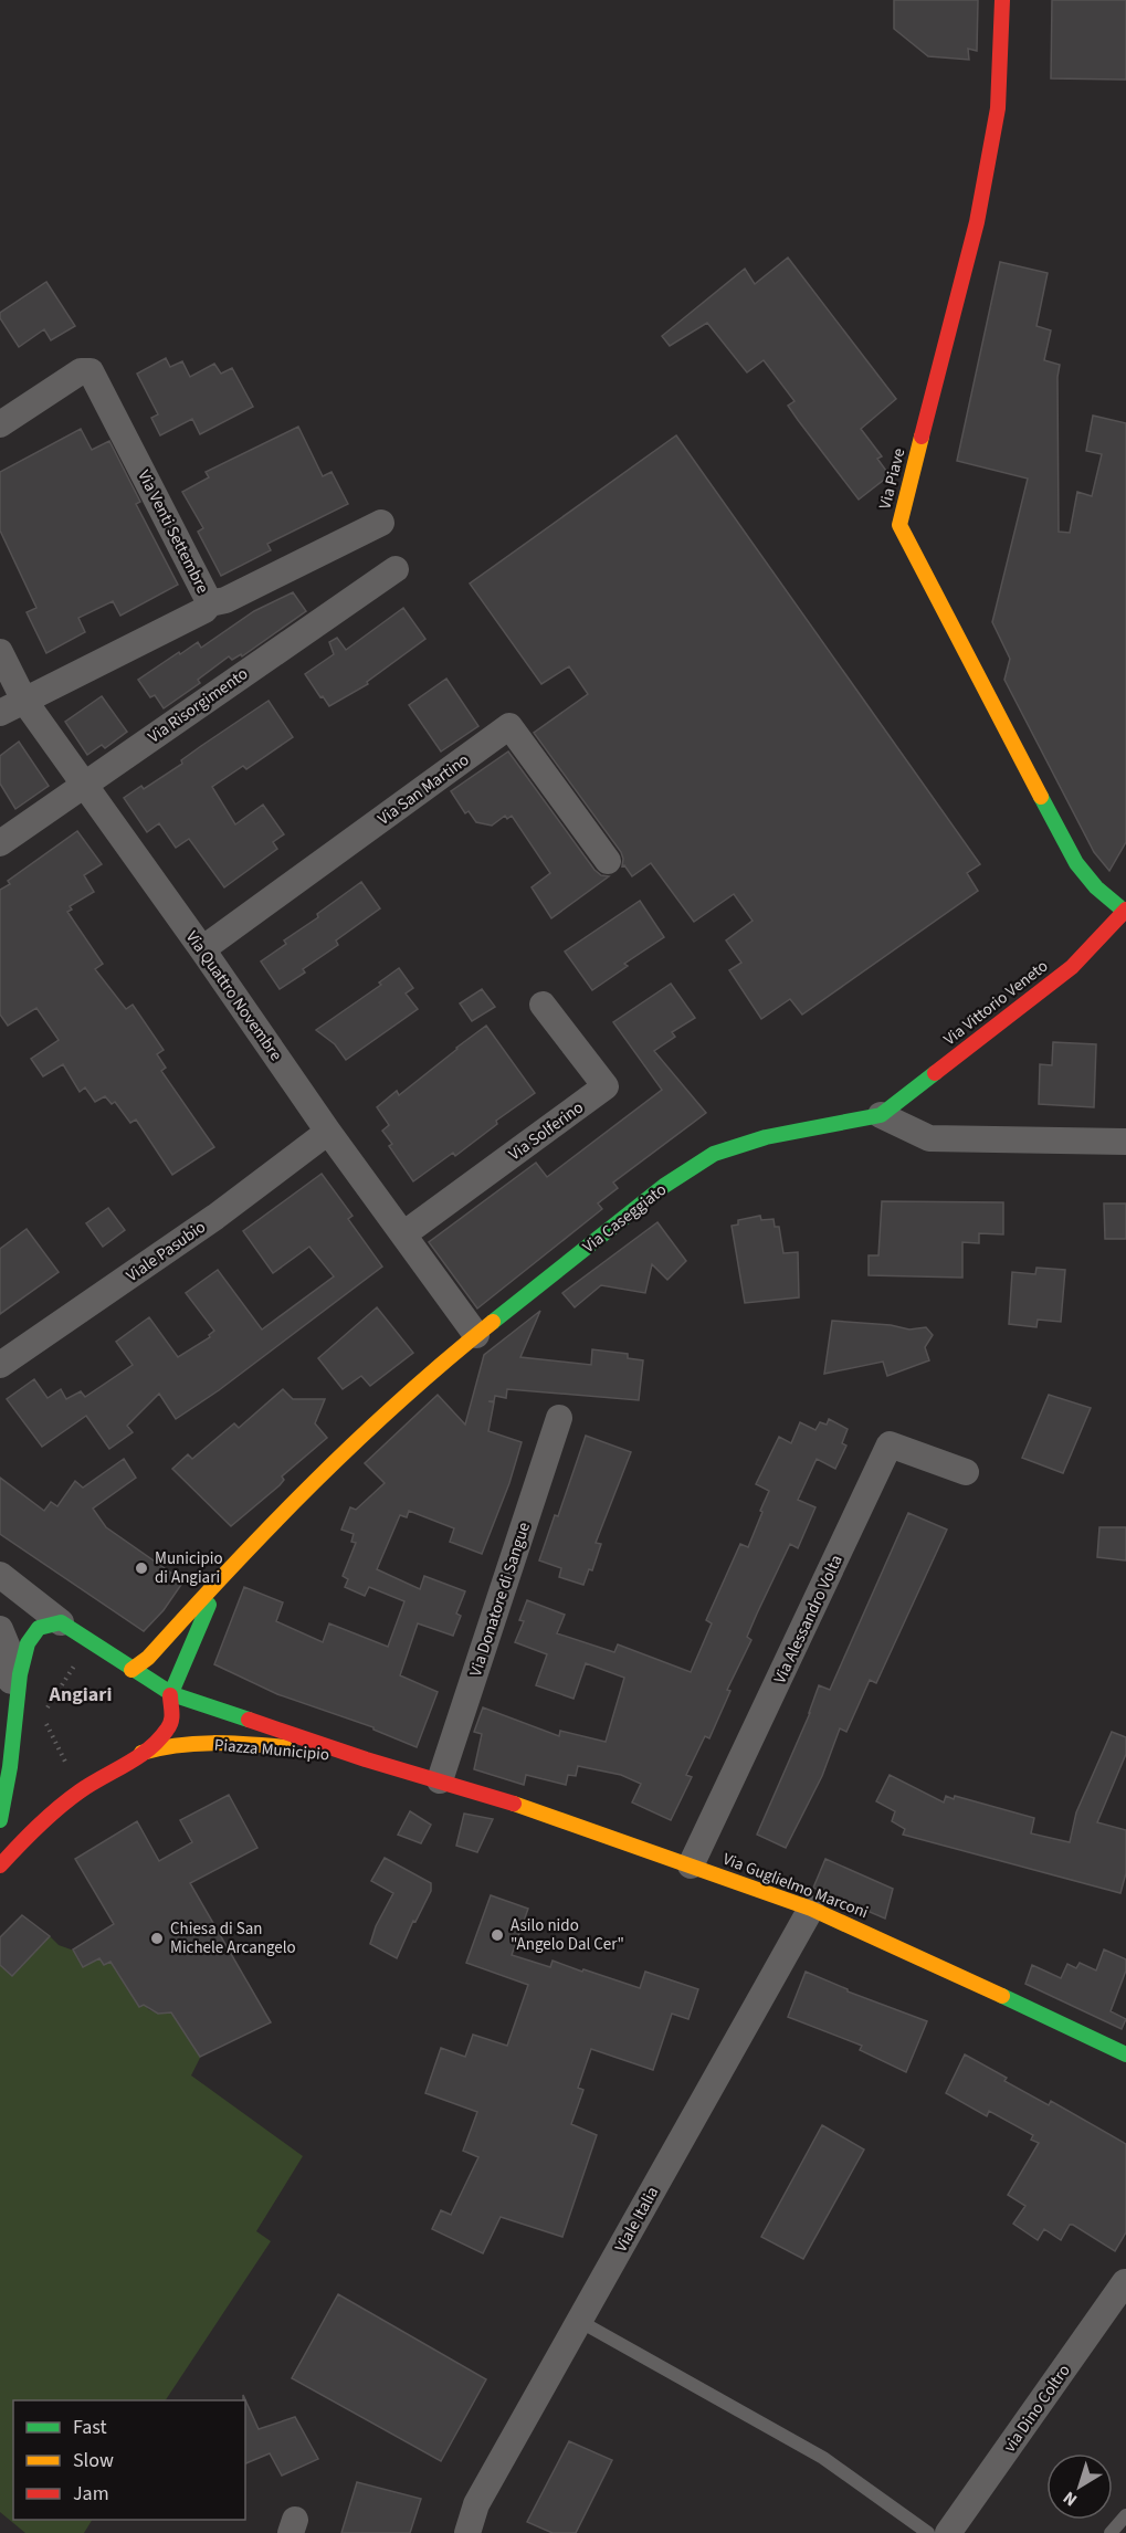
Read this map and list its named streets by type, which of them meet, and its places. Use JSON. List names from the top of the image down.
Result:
{
  "streets": {
    "street": [
      "Via Piave",
      "Via Venti Settembre",
      "Via Risorgimento",
      "Via San Martino",
      "Via Quattro Novembre",
      "Via Vittorio Veneto",
      "Via Solferino",
      "Via Caseggiato",
      "Viale Pasubio",
      "Via Donatore di Sangue",
      "Via Alessandro Volta",
      "Piazza Municipio",
      "Via Guglielmo Marconi",
      "Viale Italia",
      "via Dino Coltro"
    ]
  },
  "crossings": [
    ["Via Piave", "Via Vittorio Veneto"],
    ["Via Venti Settembre", "Via Quattro Novembre"],
    ["Via Risorgimento", "Via Quattro Novembre"],
    ["Via San Martino", "Via Quattro Novembre"],
    ["Via Quattro Novembre", "Via Solferino"],
    ["Via Quattro Novembre", "Via Caseggiato"],
    ["Via Quattro Novembre", "Viale Pasubio"],
    ["Via Vittorio Veneto", "Via Caseggiato"],
    ["Via Caseggiato", "Piazza Municipio"],
    ["Via Donatore di Sangue", "Piazza Municipio"],
    ["Via Donatore di Sangue", "Via Guglielmo Marconi"],
    ["Via Alessandro Volta", "Via Guglielmo Marconi"],
    ["Piazza Municipio", "Via Guglielmo Marconi"],
    ["Via Guglielmo Marconi", "Viale Italia"]
  ],
  "districts": ["Angiari"],
  "places": ["Municipio di Angiari", "Asilo nido \"Angelo Dal Cer\"", "Chiesa di San Michele Arcangelo"],
  "legend": ["Fast", "Slow", "Jam"],
  "north": "bottom left"
}
